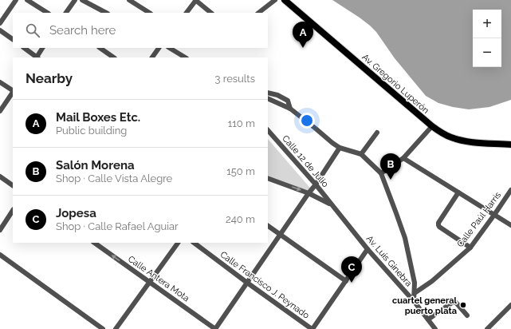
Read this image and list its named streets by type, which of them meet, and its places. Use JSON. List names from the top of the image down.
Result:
{
  "streets": {
    "main road": ["Av. Gregorio Luperón"],
    "street": [
      "Calle 12 de Julio",
      "Calle Paúl Harris",
      "Av. Luis Ginebra",
      "Calle Antera Mota",
      "Calle Francisco J. Peynado"
    ]
  },
  "crossings": [
    ["Calle 12 de Julio", "Av. Luis Ginebra"]
  ],
  "one_way": ["Calle Antera Mota"],
  "places": ["cuartel general puerto plata"],
  "page": {
    "map_buttons": ["+", "−"],
    "search": "Search here",
    "pins": ["A", "B", "C"],
    "heading": ["Nearby", "3 results"],
    "list": [
      {
        "mark": "A",
        "name": "Mail Boxes Etc.",
        "note": "Public building",
        "value": "110 m"
      },
      {
        "mark": "B",
        "name": "Salón Morena",
        "note": "Shop · Calle Vista Alegre",
        "value": "150 m"
      },
      {
        "mark": "C",
        "name": "Jopesa",
        "note": "Shop · Calle Rafael Aguiar",
        "value": "240 m"
      }
    ]
  }
}
